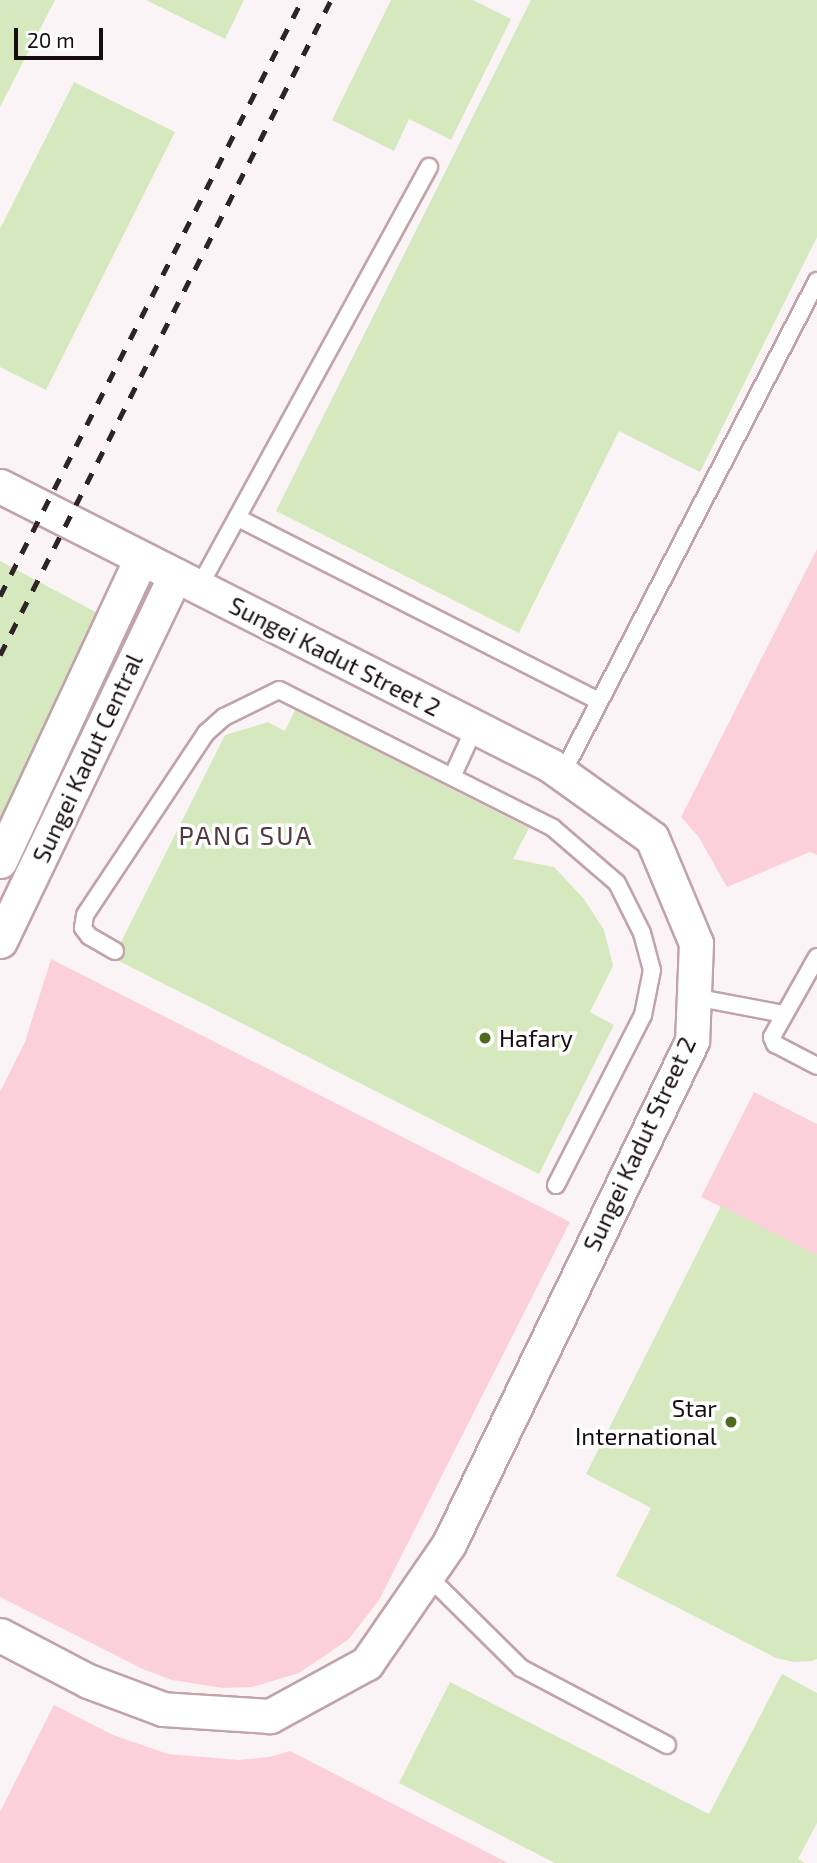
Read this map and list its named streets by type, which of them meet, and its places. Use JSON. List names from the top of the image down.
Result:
{
  "streets": {
    "street": ["Sungei Kadut Street 2", "Sungei Kadut Central"]
  },
  "crossings": [
    ["Sungei Kadut Street 2", "Sungei Kadut Central"]
  ],
  "districts": ["PANG SUA"],
  "places": ["Hafary", "Star International"],
  "scale_bar": "20 m"
}
